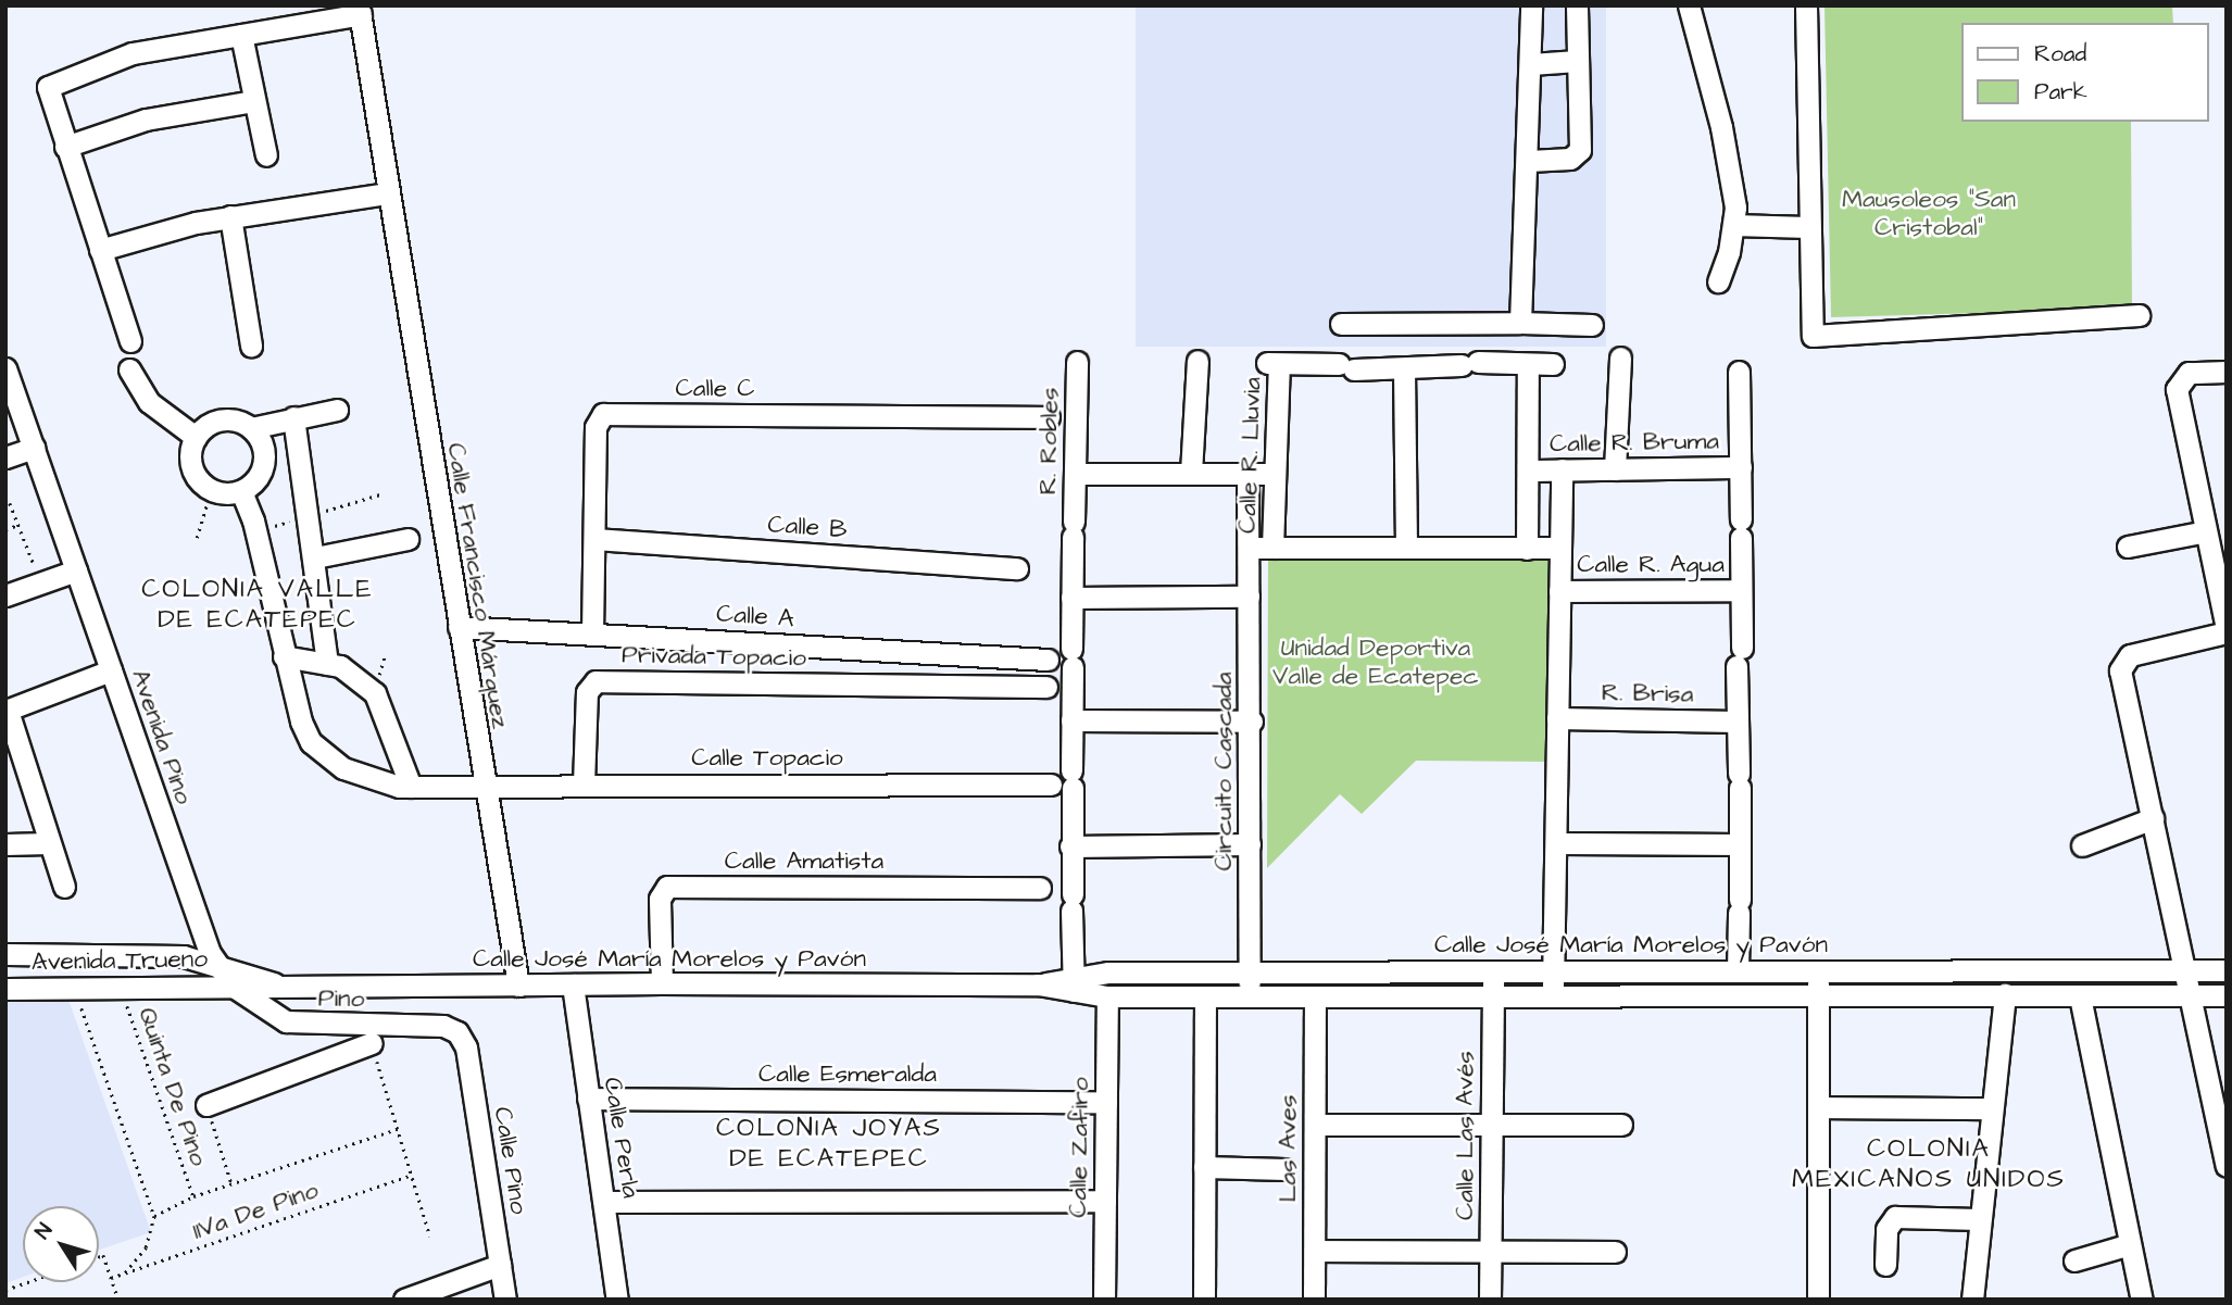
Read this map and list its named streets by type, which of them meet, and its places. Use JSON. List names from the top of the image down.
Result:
{
  "streets": {
    "street": [
      "Calle C",
      "R. Robles",
      "Calle R. Bruma",
      "Calle R. Lluvia",
      "Calle B",
      "Calle R. Agua",
      "Calle Francisco Márquez",
      "Calle A",
      "Privada Topacio",
      "R. Brisa",
      "Avenida Pino",
      "Calle Topacio",
      "Circuito Cascada",
      "Calle Amatista",
      "Calle José María Morelos y Pavón",
      "Avenida Trueno",
      "Pino",
      "Calle Esmeralda",
      "Calle Las Avés",
      "Calle Perla",
      "Calle Zafiro",
      "Las Aves",
      "Calle Pino"
    ],
    "path": ["Quinta De Pino", "11Va De Pino"]
  },
  "crossings": [
    ["Calle C", "Calle B"],
    ["Calle C", "Calle A"],
    ["R. Robles", "Calle José María Morelos y Pavón"],
    ["Calle Francisco Márquez", "Calle A"],
    ["Calle Francisco Márquez", "Calle Topacio"],
    ["Calle Francisco Márquez", "Calle José María Morelos y Pavón"],
    ["Privada Topacio", "Calle Topacio"],
    ["Avenida Pino", "Calle José María Morelos y Pavón"],
    ["Avenida Pino", "Avenida Trueno"],
    ["Avenida Pino", "Pino"],
    ["Circuito Cascada", "Calle José María Morelos y Pavón"],
    ["Calle Amatista", "Calle José María Morelos y Pavón"],
    ["Calle José María Morelos y Pavón", "Avenida Trueno"],
    ["Calle José María Morelos y Pavón", "Pino"],
    ["Calle José María Morelos y Pavón", "Calle Las Avés"],
    ["Calle José María Morelos y Pavón", "Calle Perla"],
    ["Calle José María Morelos y Pavón", "Calle Zafiro"],
    ["Calle José María Morelos y Pavón", "Las Aves"],
    ["Avenida Trueno", "Pino"],
    ["Avenida Trueno", "Quinta De Pino"],
    ["Pino", "Calle Pino"],
    ["Calle Esmeralda", "Calle Perla"],
    ["Calle Esmeralda", "Calle Zafiro"]
  ],
  "districts": ["COLONIA VALLE DE ECATEPEC", "COLONIA JOYAS DE ECATEPEC", "COLONIA MEXICANOS UNIDOS"],
  "parks": ["Mausoleos \"San Cristobal\"", "Unidad Deportiva Valle de Ecatepec"],
  "legend": ["Road", "Park"],
  "north": "top left"
}
